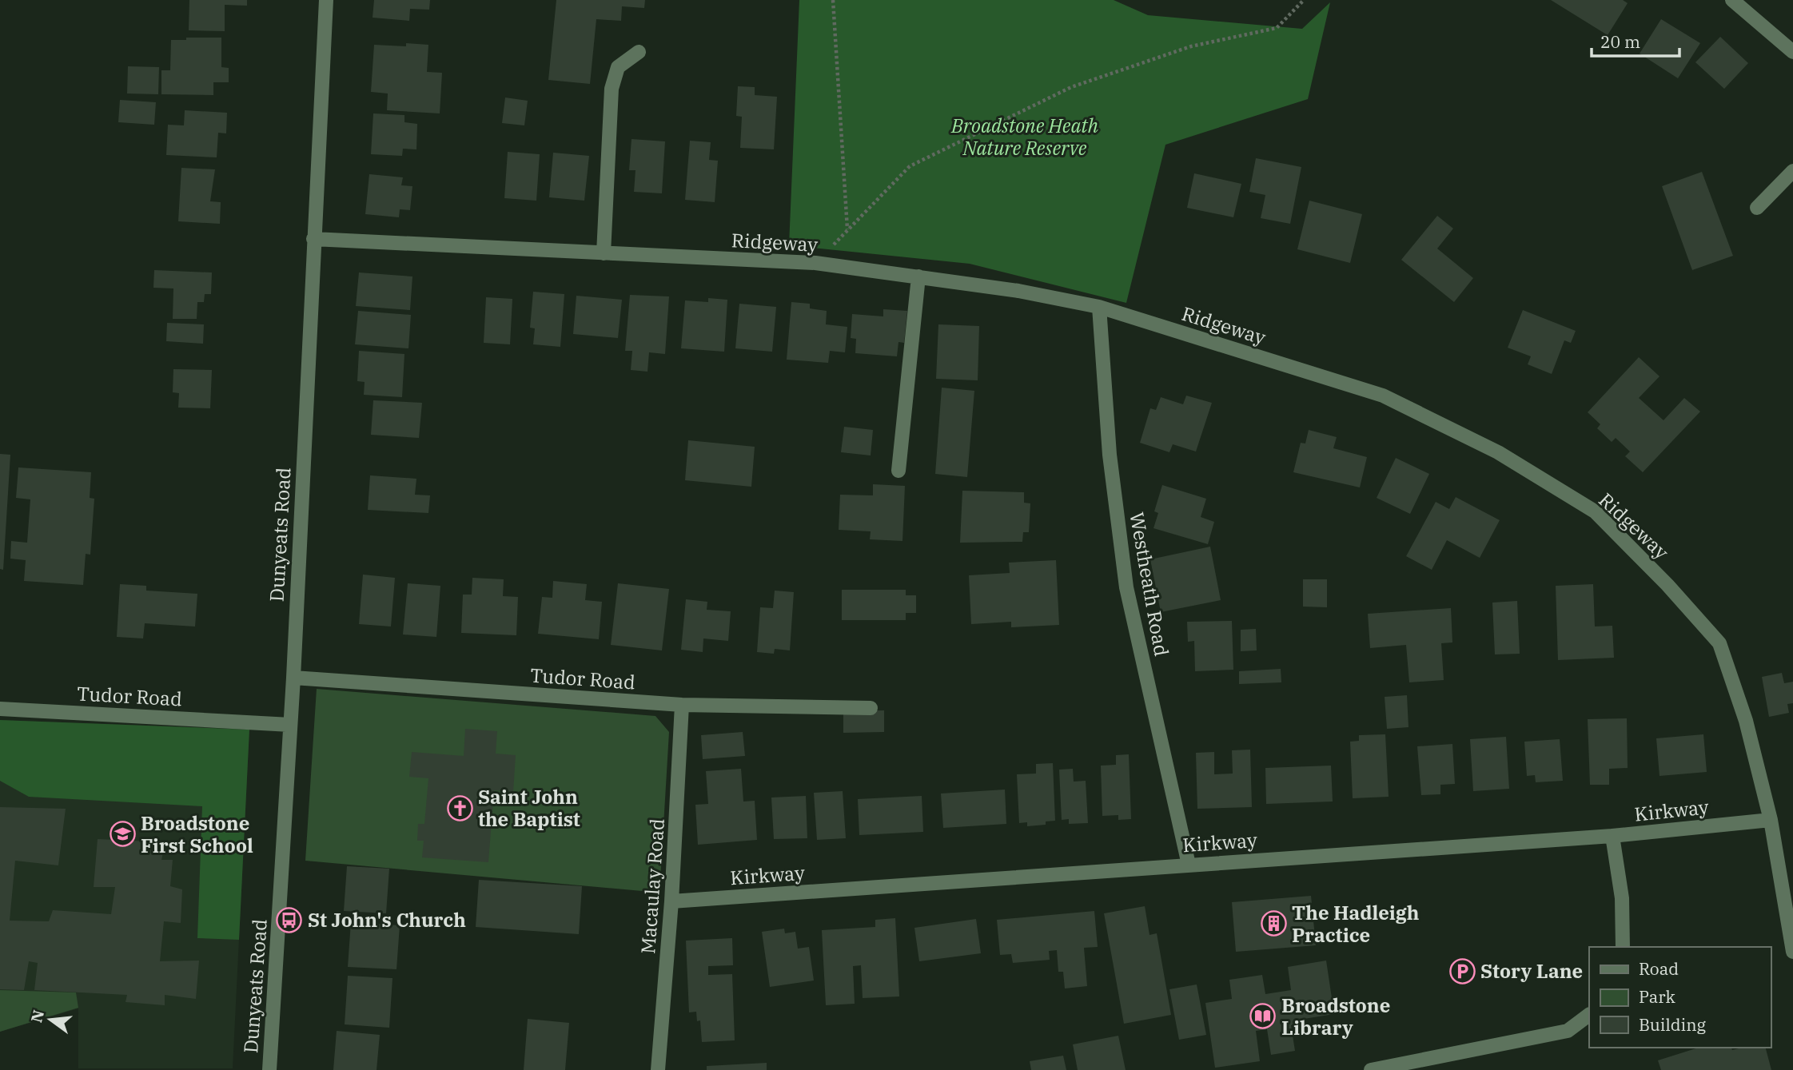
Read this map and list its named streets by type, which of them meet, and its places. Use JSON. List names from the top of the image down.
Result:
{
  "streets": {
    "street": [
      "Ridgeway",
      "Dunyeats Road",
      "Westheath Road",
      "Tudor Road",
      "Kirkway",
      "Macaulay Road"
    ]
  },
  "crossings": [
    ["Ridgeway", "Dunyeats Road"],
    ["Ridgeway", "Westheath Road"],
    ["Ridgeway", "Kirkway"],
    ["Dunyeats Road", "Tudor Road"],
    ["Westheath Road", "Kirkway"],
    ["Tudor Road", "Macaulay Road"],
    ["Kirkway", "Macaulay Road"]
  ],
  "parks": ["Broadstone Heath Nature Reserve"],
  "places": {
    "church": ["Saint John the Baptist"],
    "school or university": ["Broadstone First School"],
    "bus stop": ["St John's Church"],
    "building": ["The Hadleigh Practice"],
    "parking": ["Story Lane"],
    "library": ["Broadstone Library"]
  },
  "legend": ["Road", "Park", "Building"],
  "scale_bar": "20 m",
  "north": "left"
}
